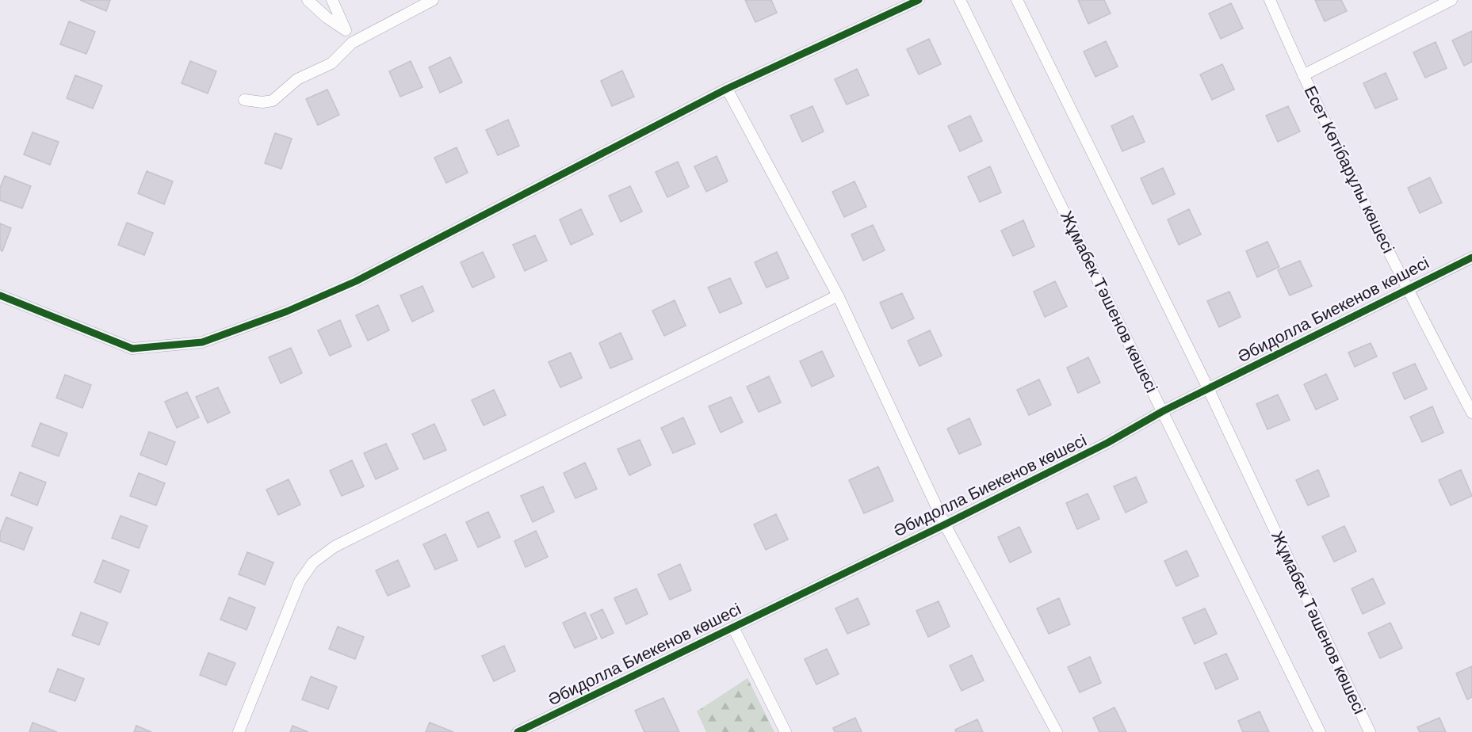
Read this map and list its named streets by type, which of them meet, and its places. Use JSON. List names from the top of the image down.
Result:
{
  "streets": {
    "street": ["Есет Көтібарұлы көшесі", "Жұмабек Тәшенов көшесі", "Әбидолла Биекенов көшесі"]
  },
  "crossings": [
    ["Есет Көтібарұлы көшесі", "Әбидолла Биекенов көшесі"],
    ["Жұмабек Тәшенов көшесі", "Әбидолла Биекенов көшесі"]
  ]
}
